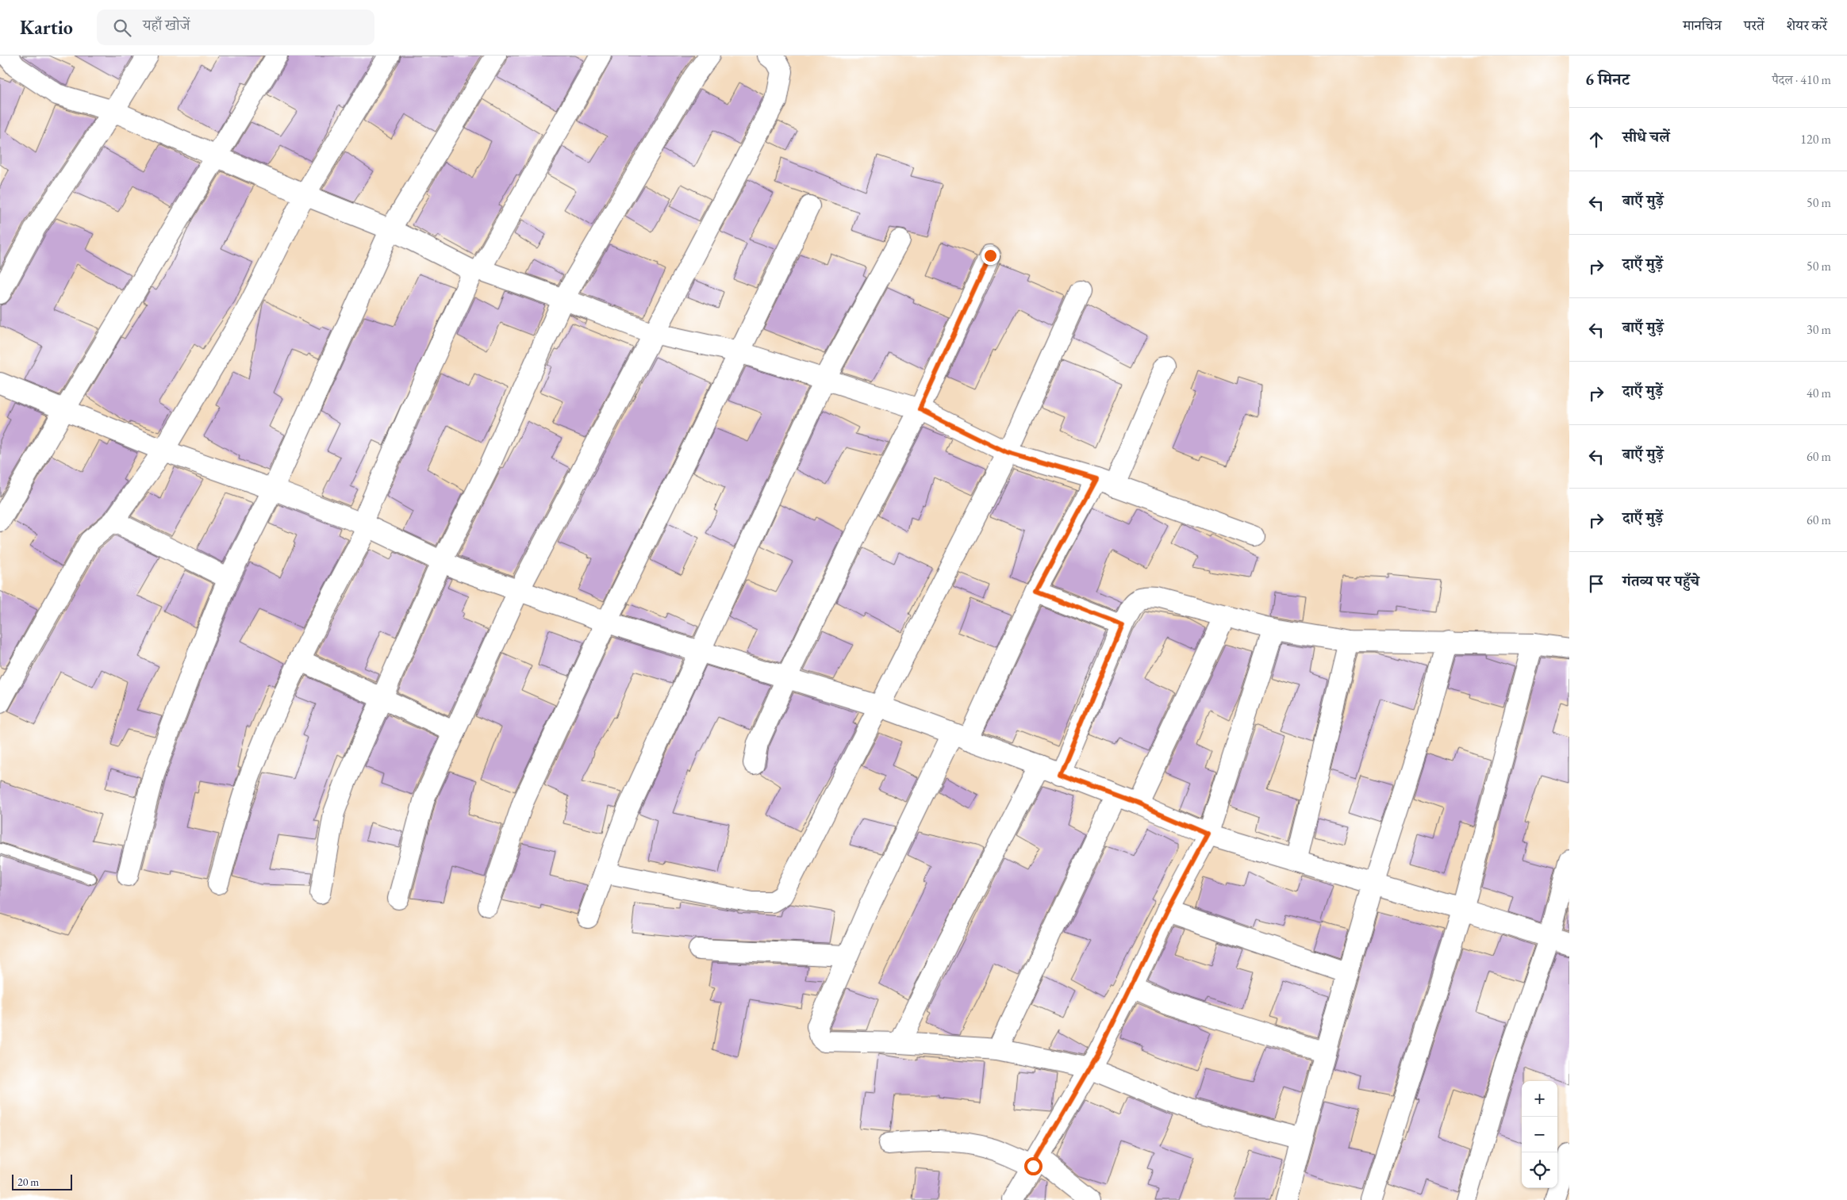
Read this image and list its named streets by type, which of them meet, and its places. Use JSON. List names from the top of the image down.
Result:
{
  "scale_bar": "20 m",
  "page": {
    "header": "Kartio",
    "search": "यहाँ खोजें",
    "nav": ["मानचित्र", "परतें", "शेयर करें"],
    "heading": ["6 मिनट", "पैदल · 410 m"],
    "list": [
      ["सीधे चलें", "120 m"],
      ["बाएँ मुड़ें", "50 m"],
      ["दाएँ मुड़ें", "50 m"],
      ["बाएँ मुड़ें", "30 m"],
      ["दाएँ मुड़ें", "40 m"],
      ["बाएँ मुड़ें", "60 m"],
      ["दाएँ मुड़ें", "60 m"],
      "गंतव्य पर पहुँचे"
    ],
    "map_buttons": ["+", "−"],
    "scale": "20 m"
  }
}
